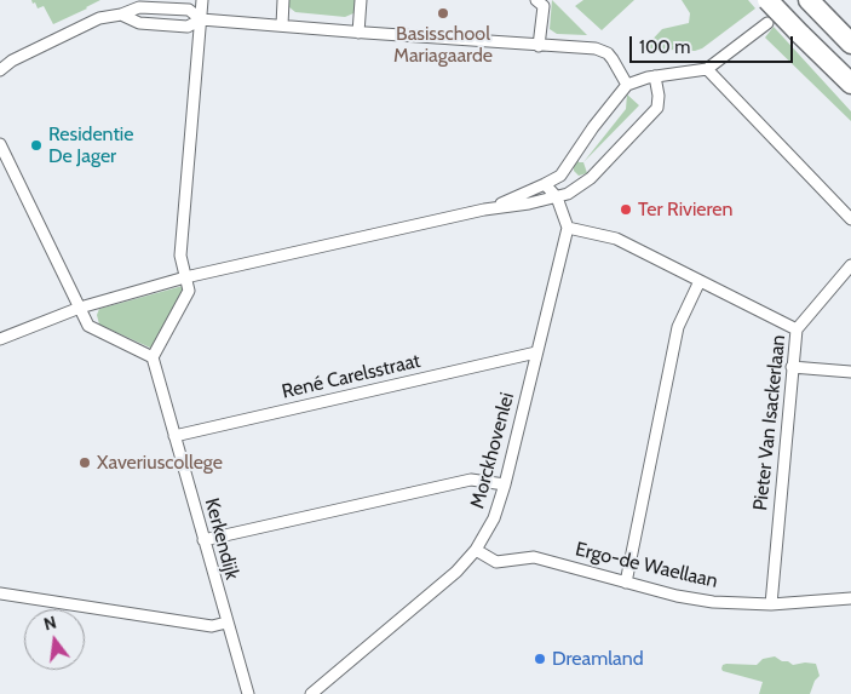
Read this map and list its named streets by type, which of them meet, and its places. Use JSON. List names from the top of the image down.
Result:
{
  "streets": {
    "street": [
      "René Carelsstraat",
      "Pieter Van Isackerlaan",
      "Morckhovenlei",
      "Kerkendijk",
      "Ergo-de Waellaan"
    ]
  },
  "crossings": [
    ["René Carelsstraat", "Morckhovenlei"],
    ["René Carelsstraat", "Kerkendijk"],
    ["Pieter Van Isackerlaan", "Ergo-de Waellaan"],
    ["Morckhovenlei", "Ergo-de Waellaan"]
  ],
  "places": [
    "Basisschool Mariagaarde",
    "Residentie De Jager",
    "Ter Rivieren",
    "Xaveriuscollege",
    "Dreamland"
  ],
  "scale_bar": "100 m",
  "north": "top"
}
